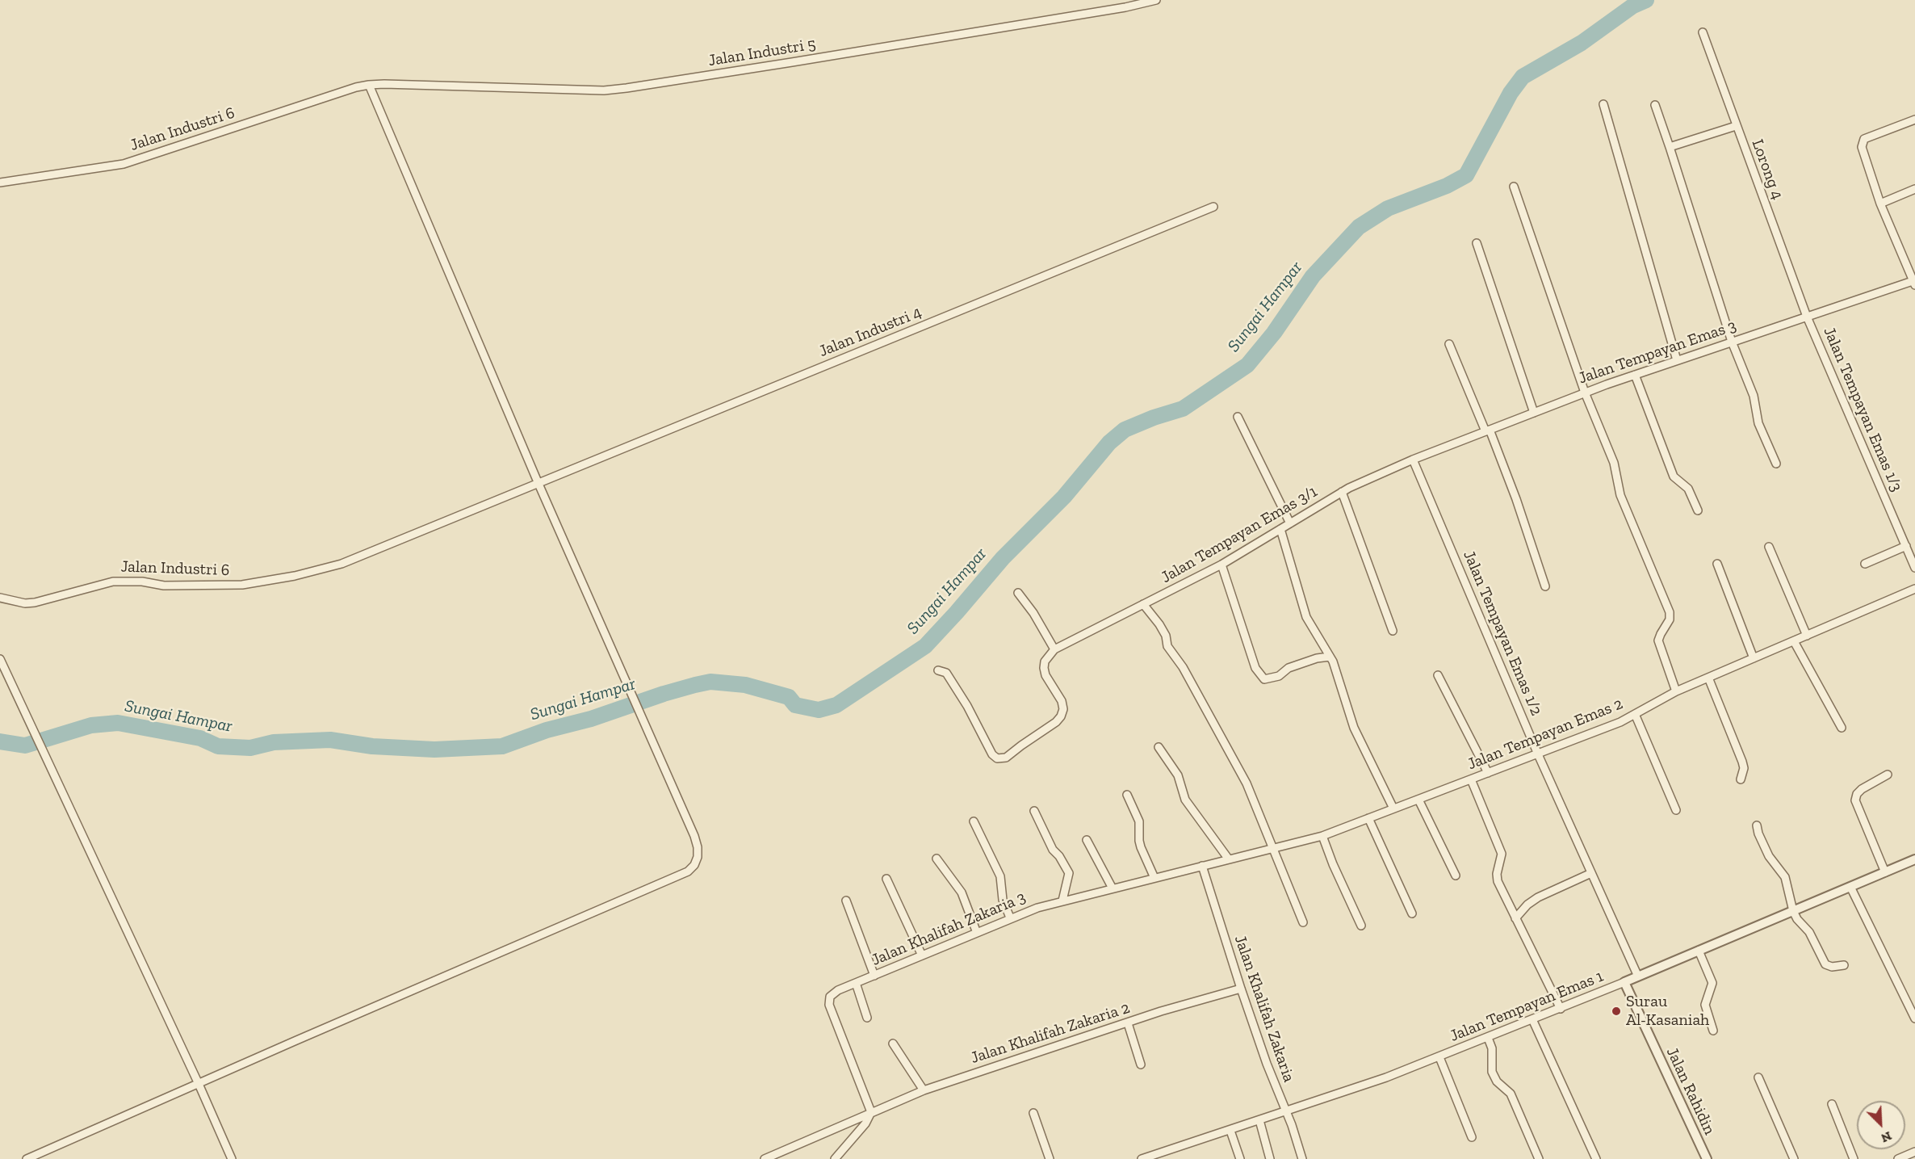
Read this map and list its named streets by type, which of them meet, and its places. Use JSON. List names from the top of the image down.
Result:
{
  "streets": {
    "street": [
      "Jalan Industri 5",
      "Jalan Industri 6",
      "Lorong 4",
      "Jalan Industri 4",
      "Jalan Tempayan Emas 3",
      "Jalan Tempayan Emas 1/3",
      "Jalan Tempayan Emas 3/1",
      "Jalan Tempayan Emas 1/2",
      "Jalan Tempayan Emas 2",
      "Jalan Khalifah Zakaria 3",
      "Jalan Tempayan Emas 1",
      "Jalan Khalifah Zakaria",
      "Jalan Khalifah Zakaria 2",
      "Jalan Rahidin"
    ]
  },
  "crossings": [
    ["Jalan Industri 5", "Jalan Industri 6"],
    ["Jalan Industri 6", "Jalan Industri 4"],
    ["Lorong 4", "Jalan Tempayan Emas 3"],
    ["Lorong 4", "Jalan Tempayan Emas 1/3"],
    ["Jalan Tempayan Emas 3", "Jalan Tempayan Emas 1/3"],
    ["Jalan Tempayan Emas 3", "Jalan Tempayan Emas 3/1"],
    ["Jalan Tempayan Emas 3", "Jalan Tempayan Emas 1/2"],
    ["Jalan Tempayan Emas 3/1", "Jalan Tempayan Emas 1/2"],
    ["Jalan Tempayan Emas 1/2", "Jalan Tempayan Emas 2"],
    ["Jalan Tempayan Emas 1/2", "Jalan Tempayan Emas 1"],
    ["Jalan Tempayan Emas 2", "Jalan Khalifah Zakaria 3"],
    ["Jalan Tempayan Emas 2", "Jalan Khalifah Zakaria"],
    ["Jalan Khalifah Zakaria 3", "Jalan Khalifah Zakaria"],
    ["Jalan Khalifah Zakaria 3", "Jalan Khalifah Zakaria 2"],
    ["Jalan Tempayan Emas 1", "Jalan Khalifah Zakaria"],
    ["Jalan Tempayan Emas 1", "Jalan Rahidin"],
    ["Jalan Khalifah Zakaria", "Jalan Khalifah Zakaria 2"]
  ],
  "water": ["Sungai Hampar"],
  "places": ["Surau Al-Kasaniah"],
  "north": "bottom right"
}
